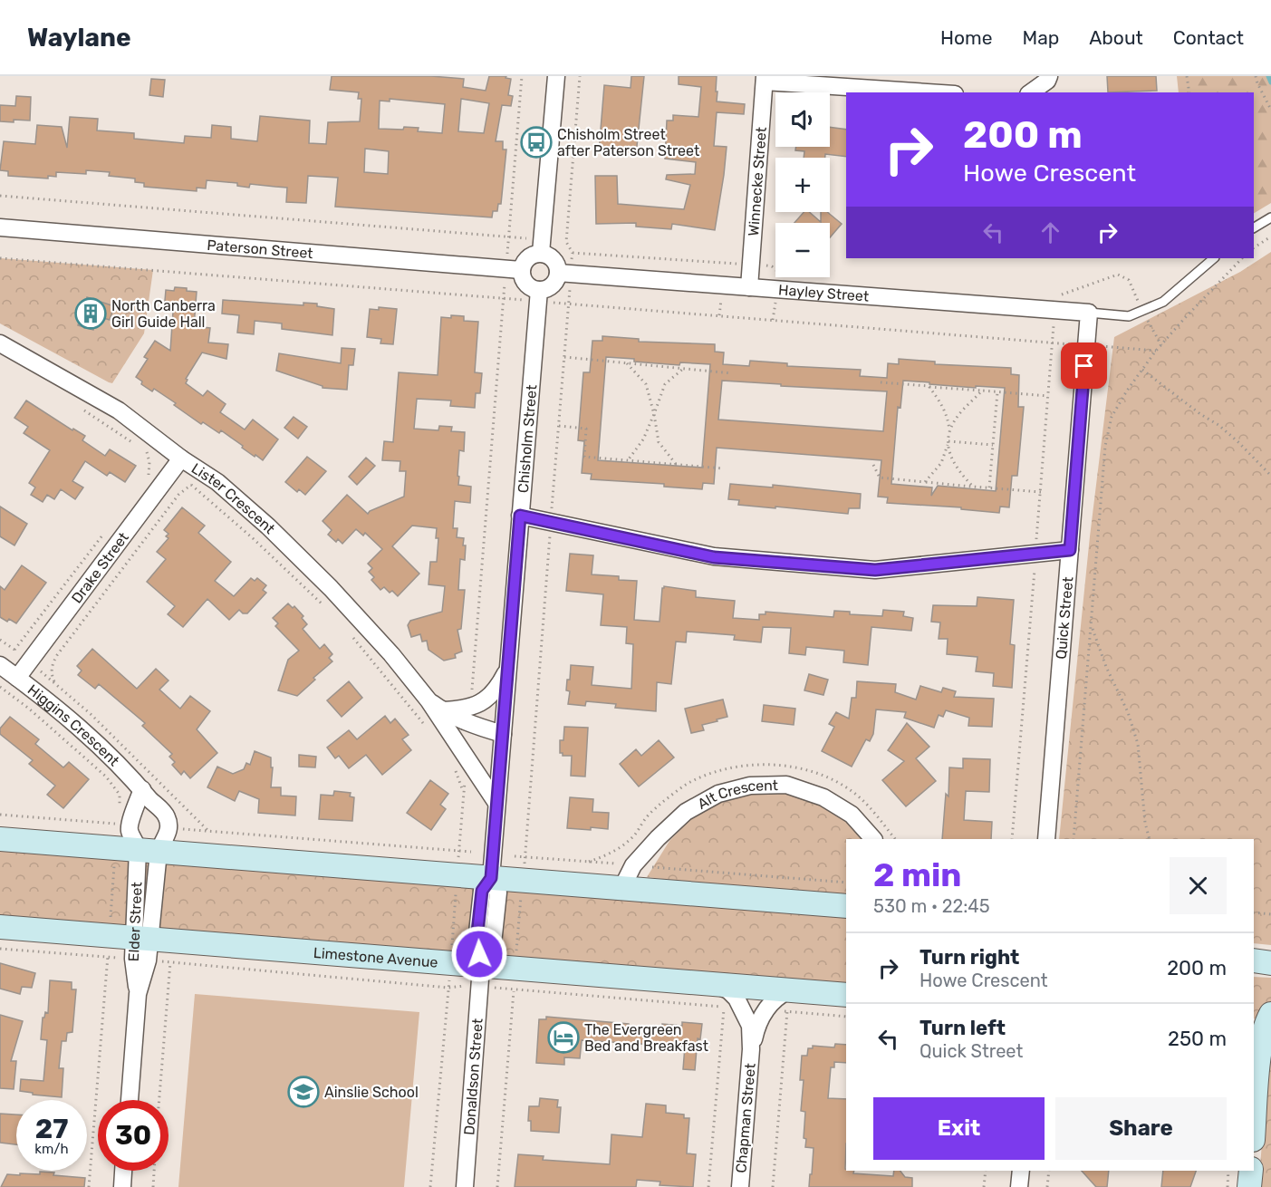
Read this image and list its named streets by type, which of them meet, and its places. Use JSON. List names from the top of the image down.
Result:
{
  "streets": {
    "main road": ["Limestone Avenue"],
    "street": [
      "Winnecke Street",
      "Paterson Street",
      "Hayley Street",
      "Chisholm Street",
      "Lister Crescent",
      "Drake Street",
      "Quick Street",
      "Higgins Crescent",
      "Alt Crescent",
      "Elder Street",
      "Donaldson Street",
      "Chapman Street"
    ]
  },
  "crossings": [
    ["Winnecke Street", "Hayley Street"],
    ["Hayley Street", "Quick Street"],
    ["Chisholm Street", "Lister Crescent"],
    ["Chisholm Street", "Limestone Avenue"],
    ["Chisholm Street", "Donaldson Street"],
    ["Lister Crescent", "Drake Street"],
    ["Drake Street", "Higgins Crescent"],
    ["Higgins Crescent", "Elder Street"],
    ["Elder Street", "Limestone Avenue"],
    ["Limestone Avenue", "Donaldson Street"],
    ["Limestone Avenue", "Chapman Street"]
  ],
  "places": {
    "bus stop": ["Chisholm Street after Paterson Street"],
    "building": ["North Canberra Girl Guide Hall"],
    "hotel": ["The Evergreen Bed and Breakfast"],
    "school or university": ["Ainslie School"]
  },
  "page": {
    "header": "Waylane",
    "nav": [
      "Home",
      "Map",
      "About",
      "Contact"
    ],
    "map_buttons": ["+", "−"],
    "turn": ["200 m", "Howe Crescent"],
    "heading": ["2 min", "530 m · 22:45"],
    "list": [
      {
        "name": "Turn right",
        "note": "Howe Crescent",
        "value": "200 m"
      },
      {
        "name": "Turn left",
        "note": "Quick Street",
        "value": "250 m"
      }
    ],
    "buttons": ["Exit", "Share"],
    "speed": "27 km/h",
    "limit": "30"
  }
}
